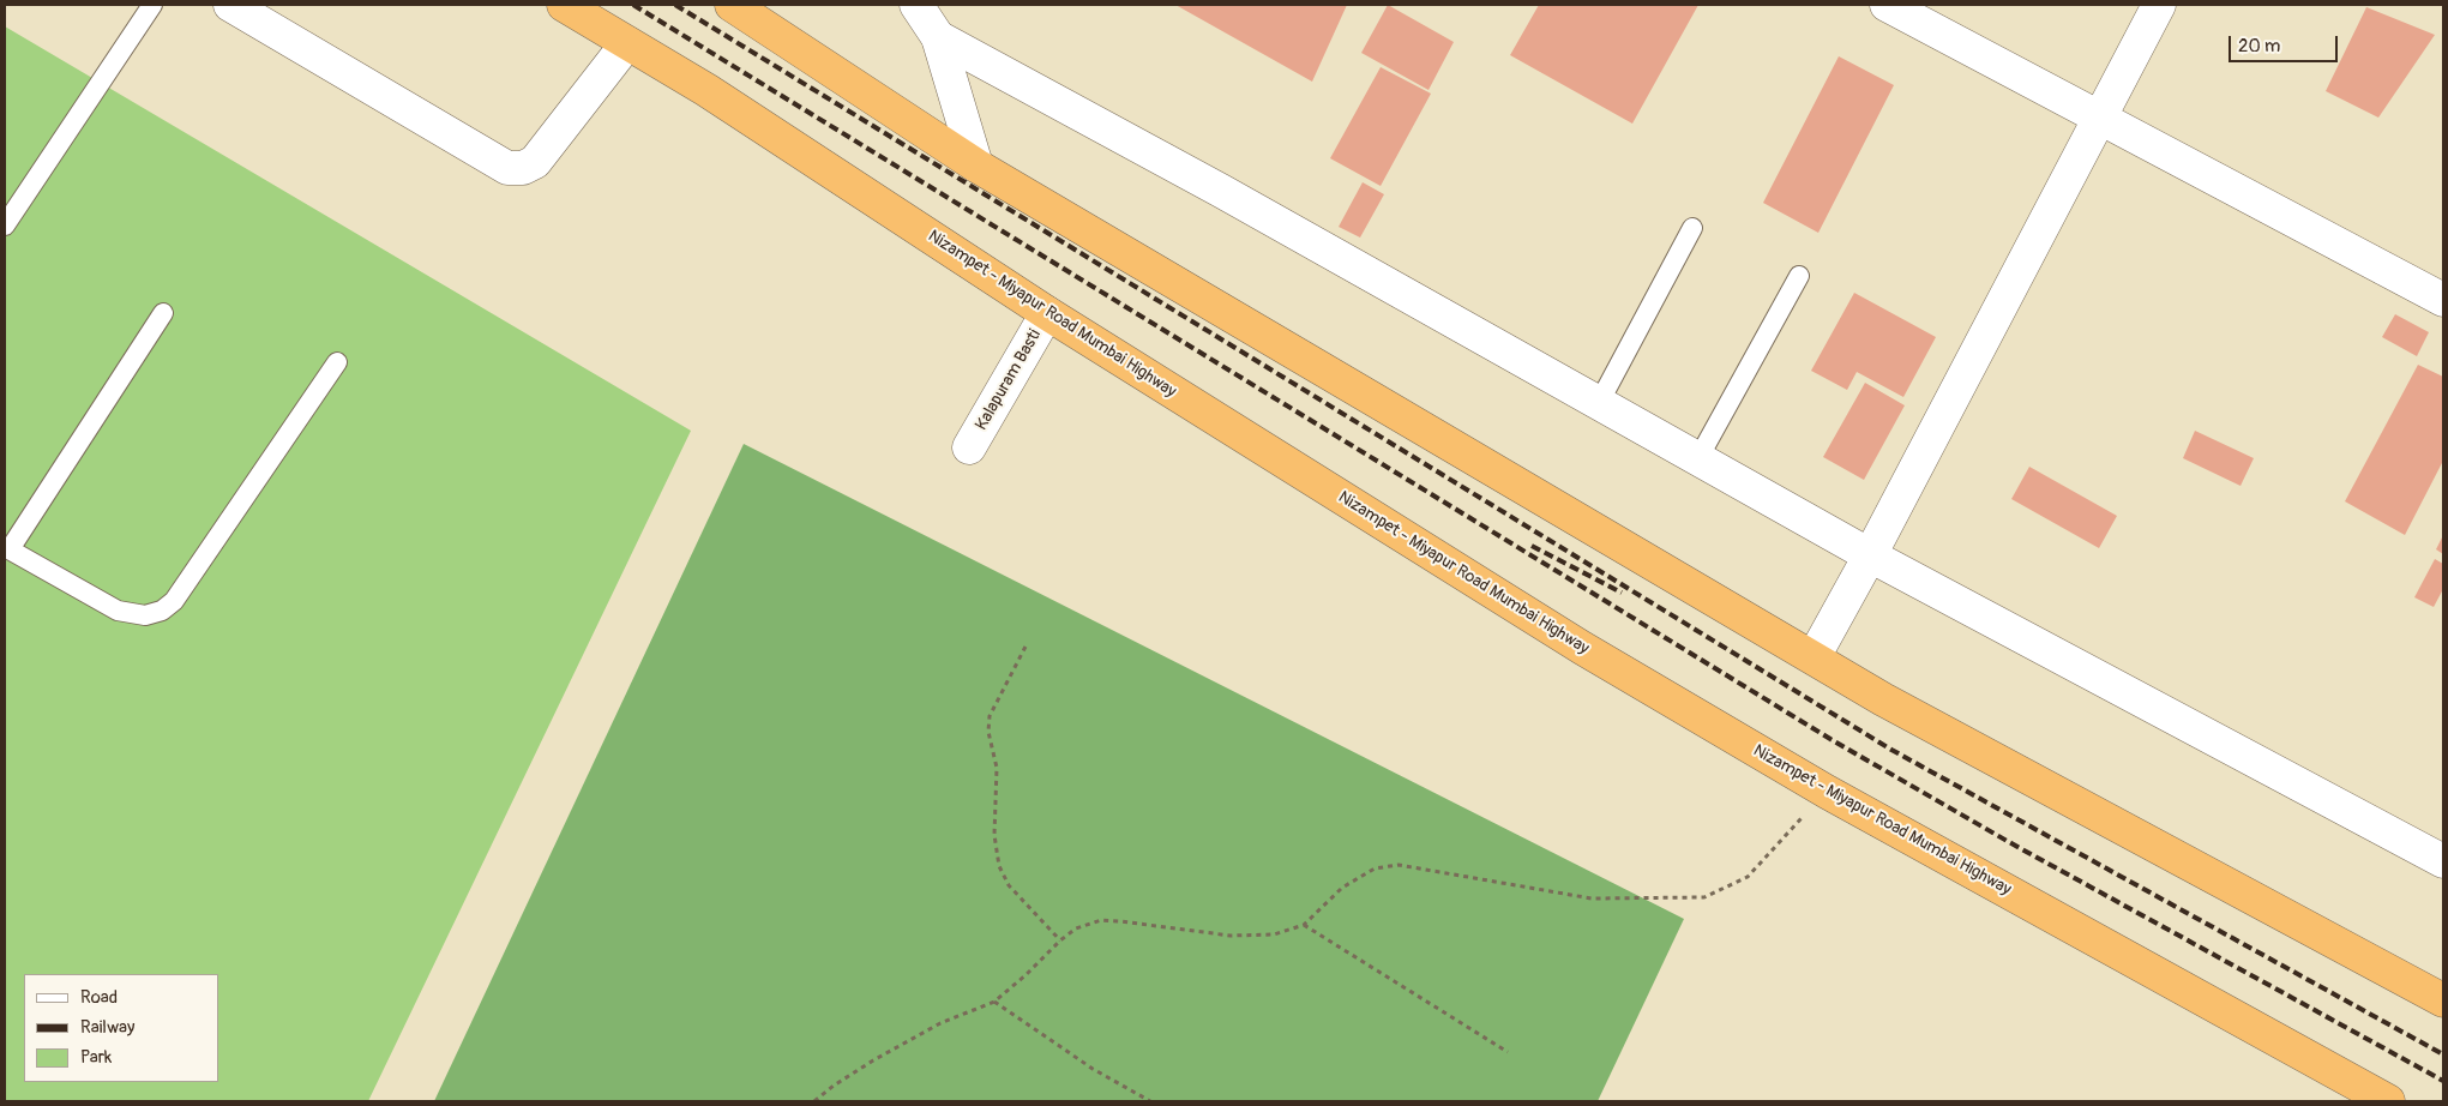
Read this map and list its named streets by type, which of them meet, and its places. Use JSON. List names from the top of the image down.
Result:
{
  "streets": {
    "highway": ["Nizampet - Miyapur Road Mumbai Highway"],
    "street": ["Kalapuram Basti"]
  },
  "crossings": [
    ["Nizampet - Miyapur Road Mumbai Highway", "Kalapuram Basti"]
  ],
  "legend": ["Road", "Railway", "Park"],
  "scale_bar": "20 m"
}
